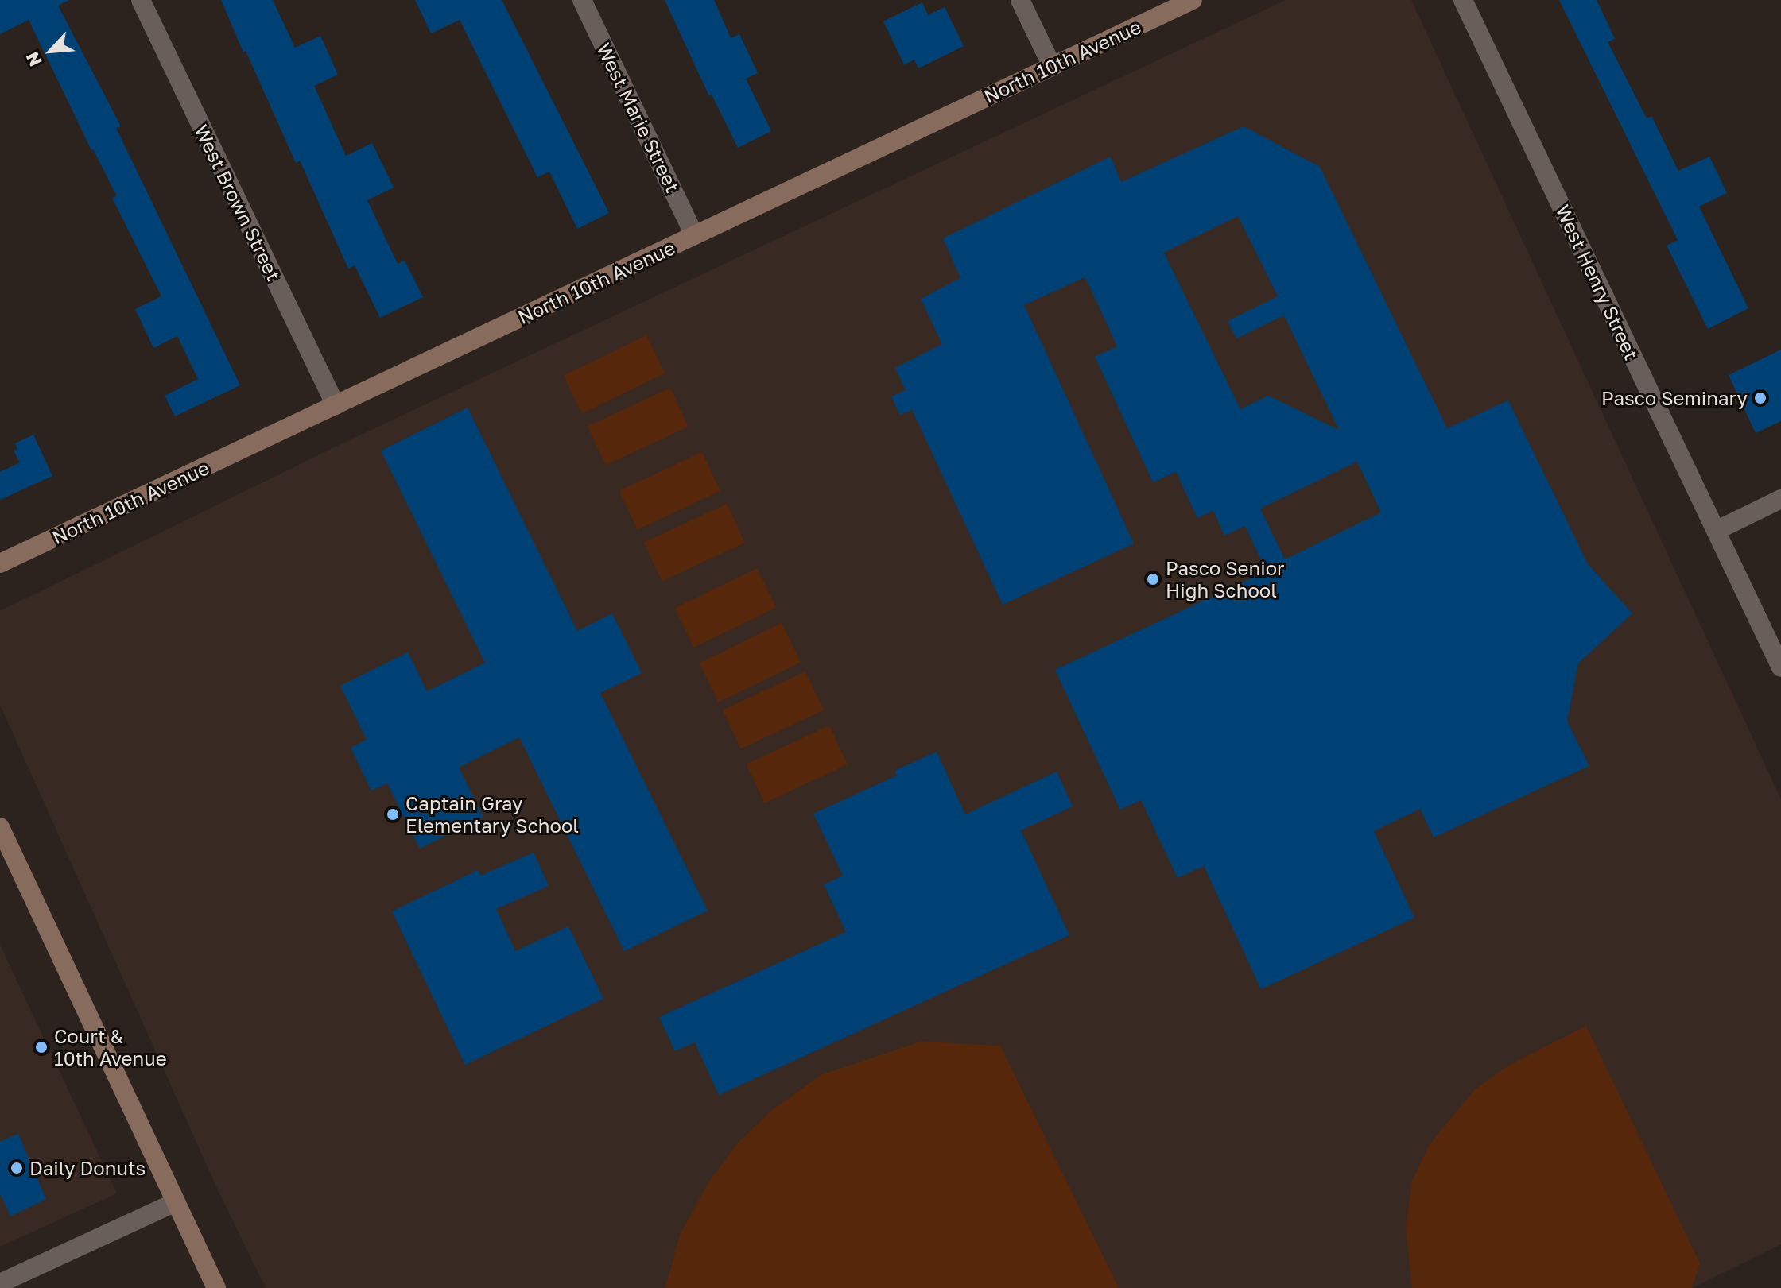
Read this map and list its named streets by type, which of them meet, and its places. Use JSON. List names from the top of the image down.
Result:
{
  "streets": {
    "street": [
      "North 10th Avenue",
      "West Marie Street",
      "West Brown Street",
      "West Henry Street"
    ]
  },
  "crossings": [
    ["North 10th Avenue", "West Marie Street"],
    ["North 10th Avenue", "West Brown Street"]
  ],
  "places": [
    "Pasco Seminary",
    "Pasco Senior High School",
    "Captain Gray Elementary School",
    "Court & 10th Avenue",
    "Daily Donuts"
  ],
  "north": "bottom left"
}
